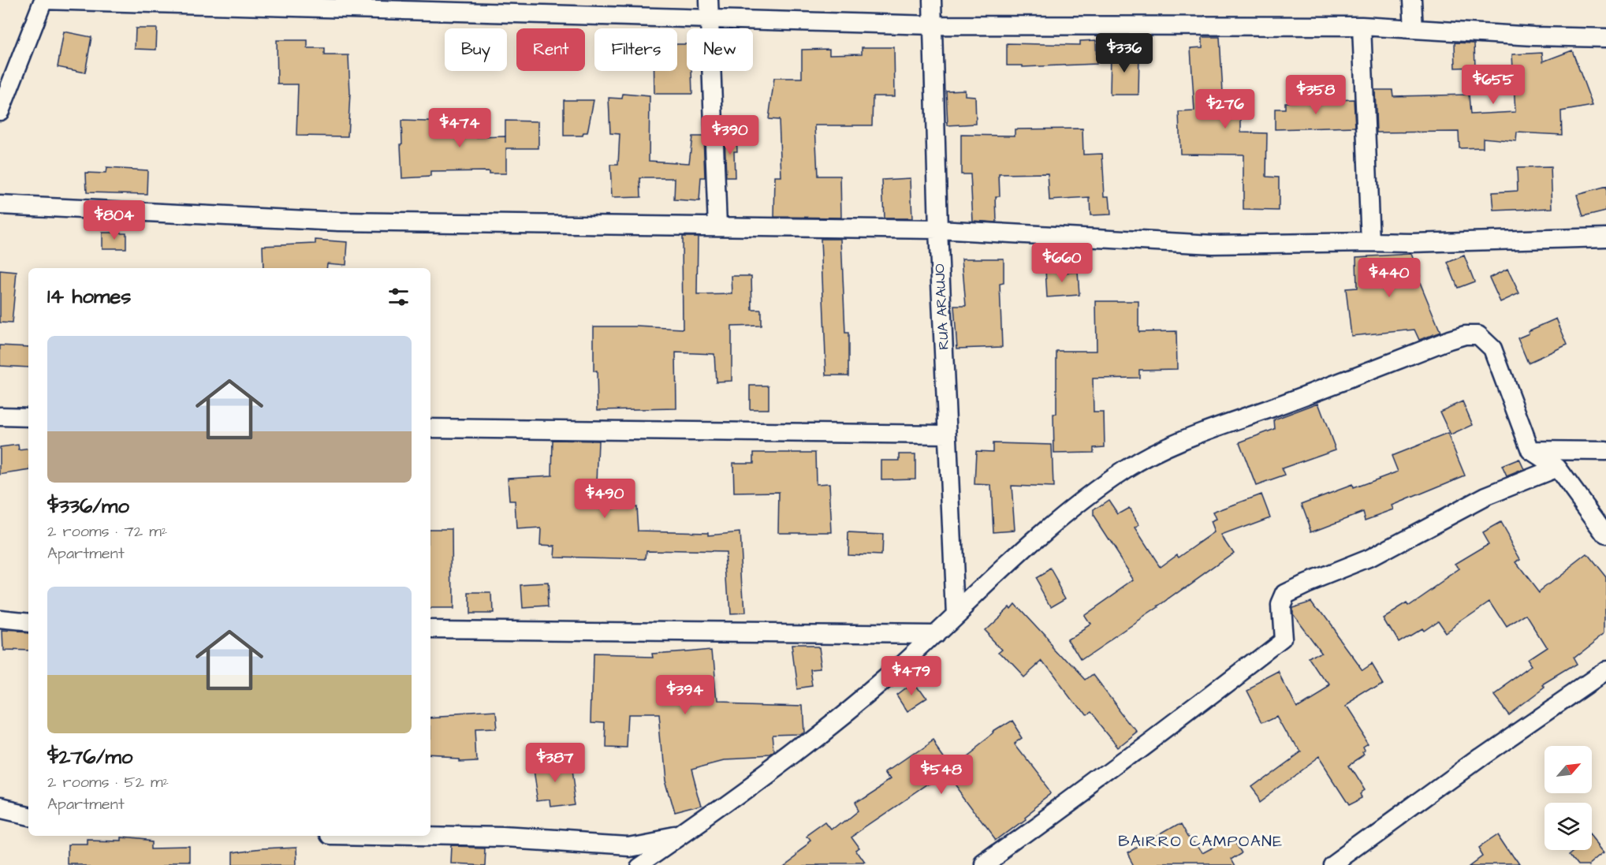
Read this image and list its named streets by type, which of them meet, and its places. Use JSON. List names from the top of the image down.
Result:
{
  "streets": {
    "street": ["RUA ARAUJO"]
  },
  "districts": ["BAIRRO CAMPOANE"],
  "north": "top right",
  "page": {
    "chip": [
      "Buy",
      "Rent",
      "Filters",
      "New"
    ],
    "price": [
      "$336",
      "$655",
      "$358",
      "$276",
      "$474",
      "$390",
      "$804",
      "$660",
      "$440",
      "$490",
      "$479",
      "$394",
      "$387",
      "$548"
    ],
    "heading": "14 homes",
    "list": [
      {
        "name": "$336/mo",
        "note": "2 rooms · 72 m² · Apartment"
      },
      {
        "name": "$276/mo",
        "note": "2 rooms · 52 m² · Apartment"
      }
    ]
  }
}
